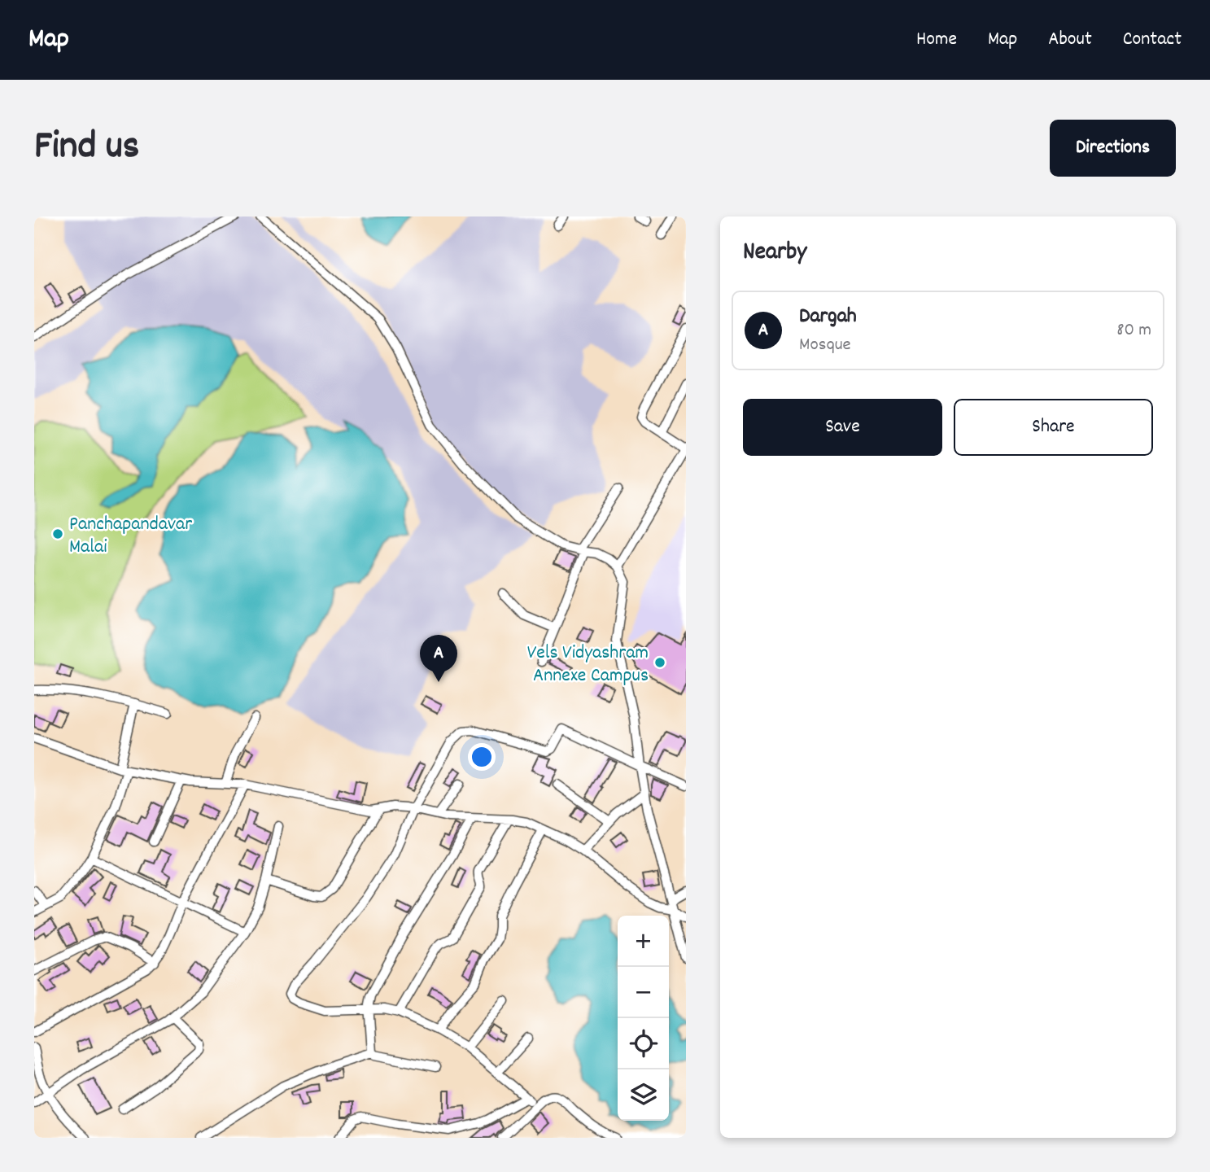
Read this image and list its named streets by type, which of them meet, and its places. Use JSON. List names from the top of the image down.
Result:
{
  "places": ["Panchapandavar Malai", "Vels Vidyashram Annexe Campus"],
  "page": {
    "header": "Map",
    "nav": [
      "Home",
      "Map",
      "About",
      "Contact"
    ],
    "title": "Find us",
    "buttons": [
      "Directions",
      ["Save", "Share"]
    ],
    "heading": "Nearby",
    "list": [
      {
        "mark": "A",
        "name": "Dargah",
        "note": "Mosque",
        "value": "80 m"
      }
    ],
    "pins": "A",
    "map_buttons": ["+", "−"]
  }
}
